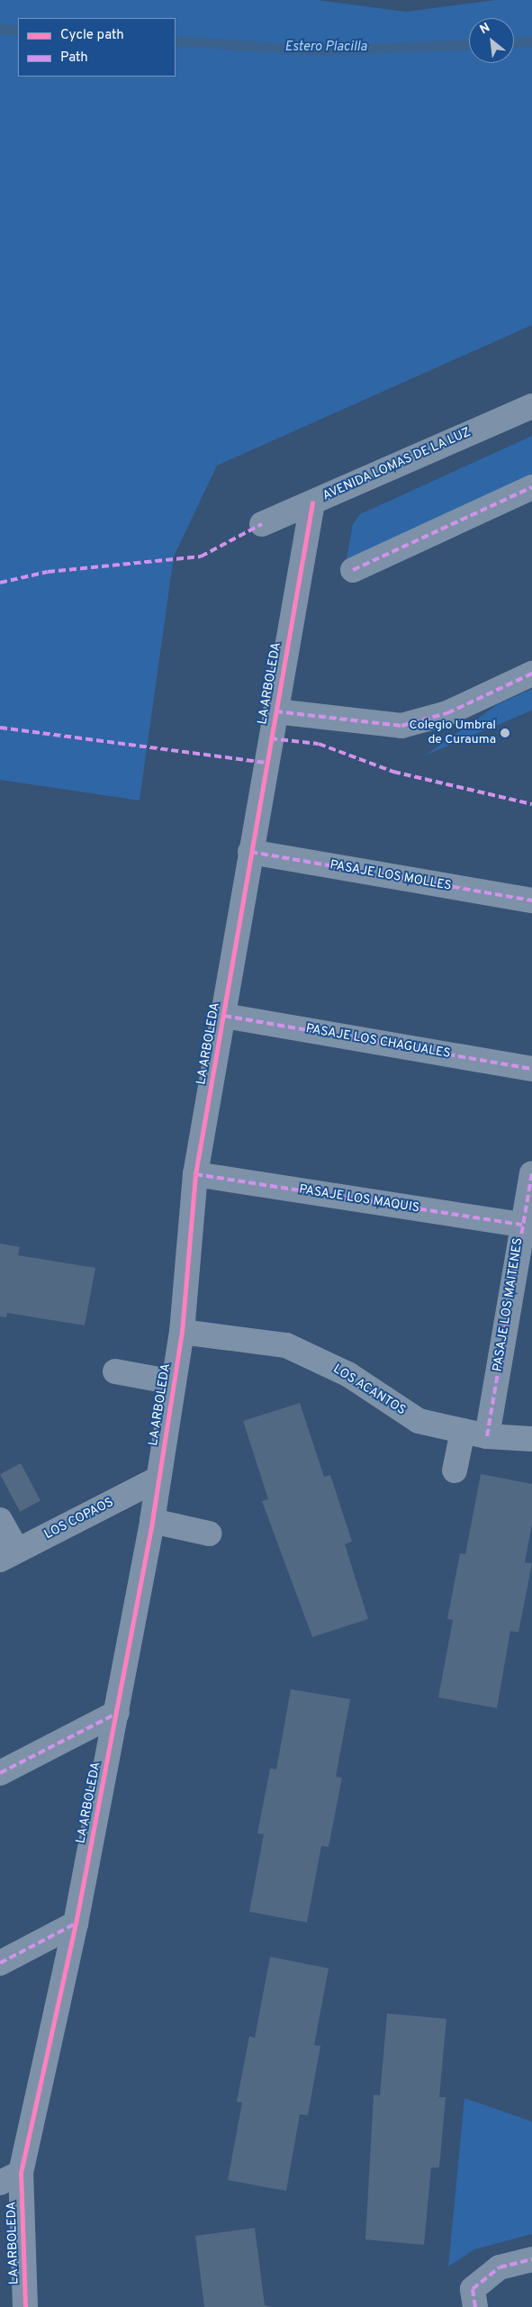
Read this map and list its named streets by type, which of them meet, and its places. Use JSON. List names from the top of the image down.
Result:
{
  "streets": {
    "street": [
      "AVENIDA LOMAS DE LA LUZ",
      "LA ARBOLEDA",
      "PASAJE LOS MOLLES",
      "PASAJE LOS CHAGUALES",
      "PASAJE LOS MAQUIS",
      "PASAJE LOS MAITENES",
      "LOS ACANTOS",
      "LOS COPAOS"
    ]
  },
  "crossings": [
    ["AVENIDA LOMAS DE LA LUZ", "LA ARBOLEDA"],
    ["LA ARBOLEDA", "PASAJE LOS MOLLES"],
    ["LA ARBOLEDA", "PASAJE LOS CHAGUALES"],
    ["LA ARBOLEDA", "PASAJE LOS MAQUIS"],
    ["LA ARBOLEDA", "LOS ACANTOS"],
    ["LA ARBOLEDA", "LOS COPAOS"],
    ["PASAJE LOS MAQUIS", "PASAJE LOS MAITENES"],
    ["PASAJE LOS MAITENES", "LOS ACANTOS"]
  ],
  "water": ["Estero Placilla"],
  "places": ["Colegio Umbral de Curauma"],
  "legend": ["Cycle path", "Path"],
  "north": "top left"
}
